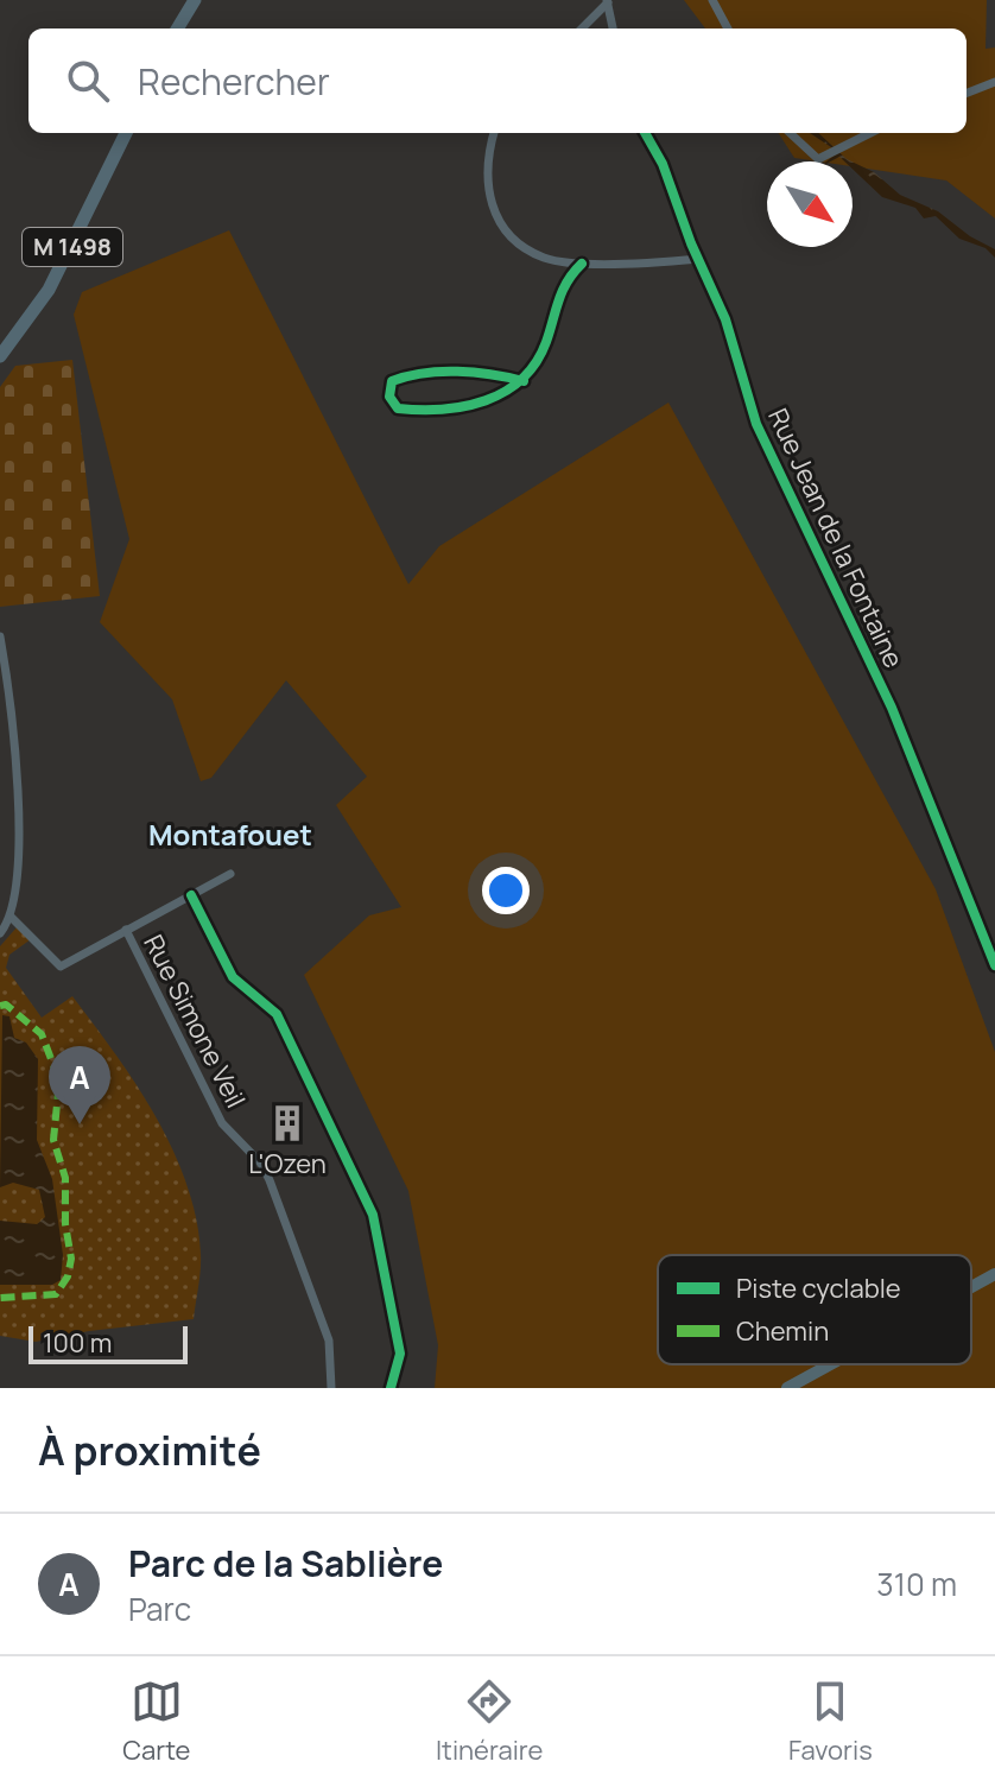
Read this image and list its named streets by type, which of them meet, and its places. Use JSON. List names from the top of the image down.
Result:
{
  "streets": {
    "main road": ["M 1498"],
    "street": ["Rue Jean de la Fontaine", "Rue Simone Veil"]
  },
  "districts": ["Montafouet"],
  "places": {
    "building": ["L'Ozen"]
  },
  "legend": ["Piste cyclable", "Chemin"],
  "scale_bar": "100 m",
  "north": "bottom right",
  "page": {
    "search": "Rechercher",
    "pins": "A",
    "scale": "100 m",
    "heading": "À proximité",
    "list": [
      {
        "mark": "A",
        "name": "Parc de la Sablière",
        "note": "Parc",
        "value": "310 m"
      }
    ],
    "nav": ["Carte", "Itinéraire", "Favoris"]
  }
}
